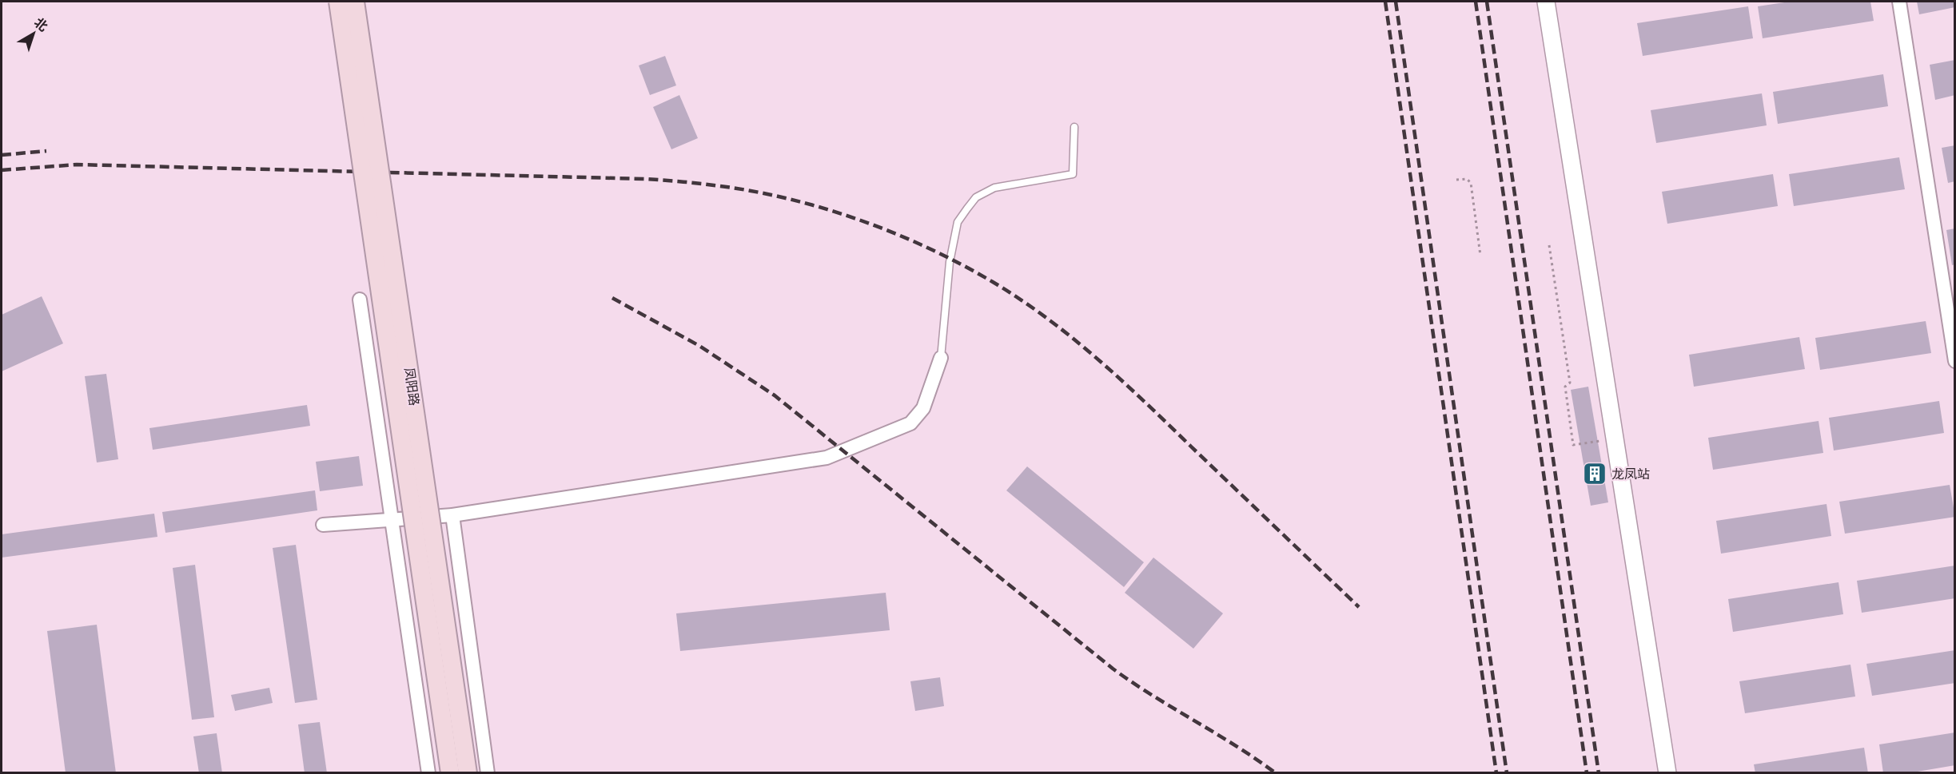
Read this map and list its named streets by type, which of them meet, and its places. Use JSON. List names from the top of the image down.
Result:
{
  "streets": {
    "main road": ["凤阳路"]
  },
  "places": {
    "building": ["龙凤站"]
  },
  "north": "top right"
}
